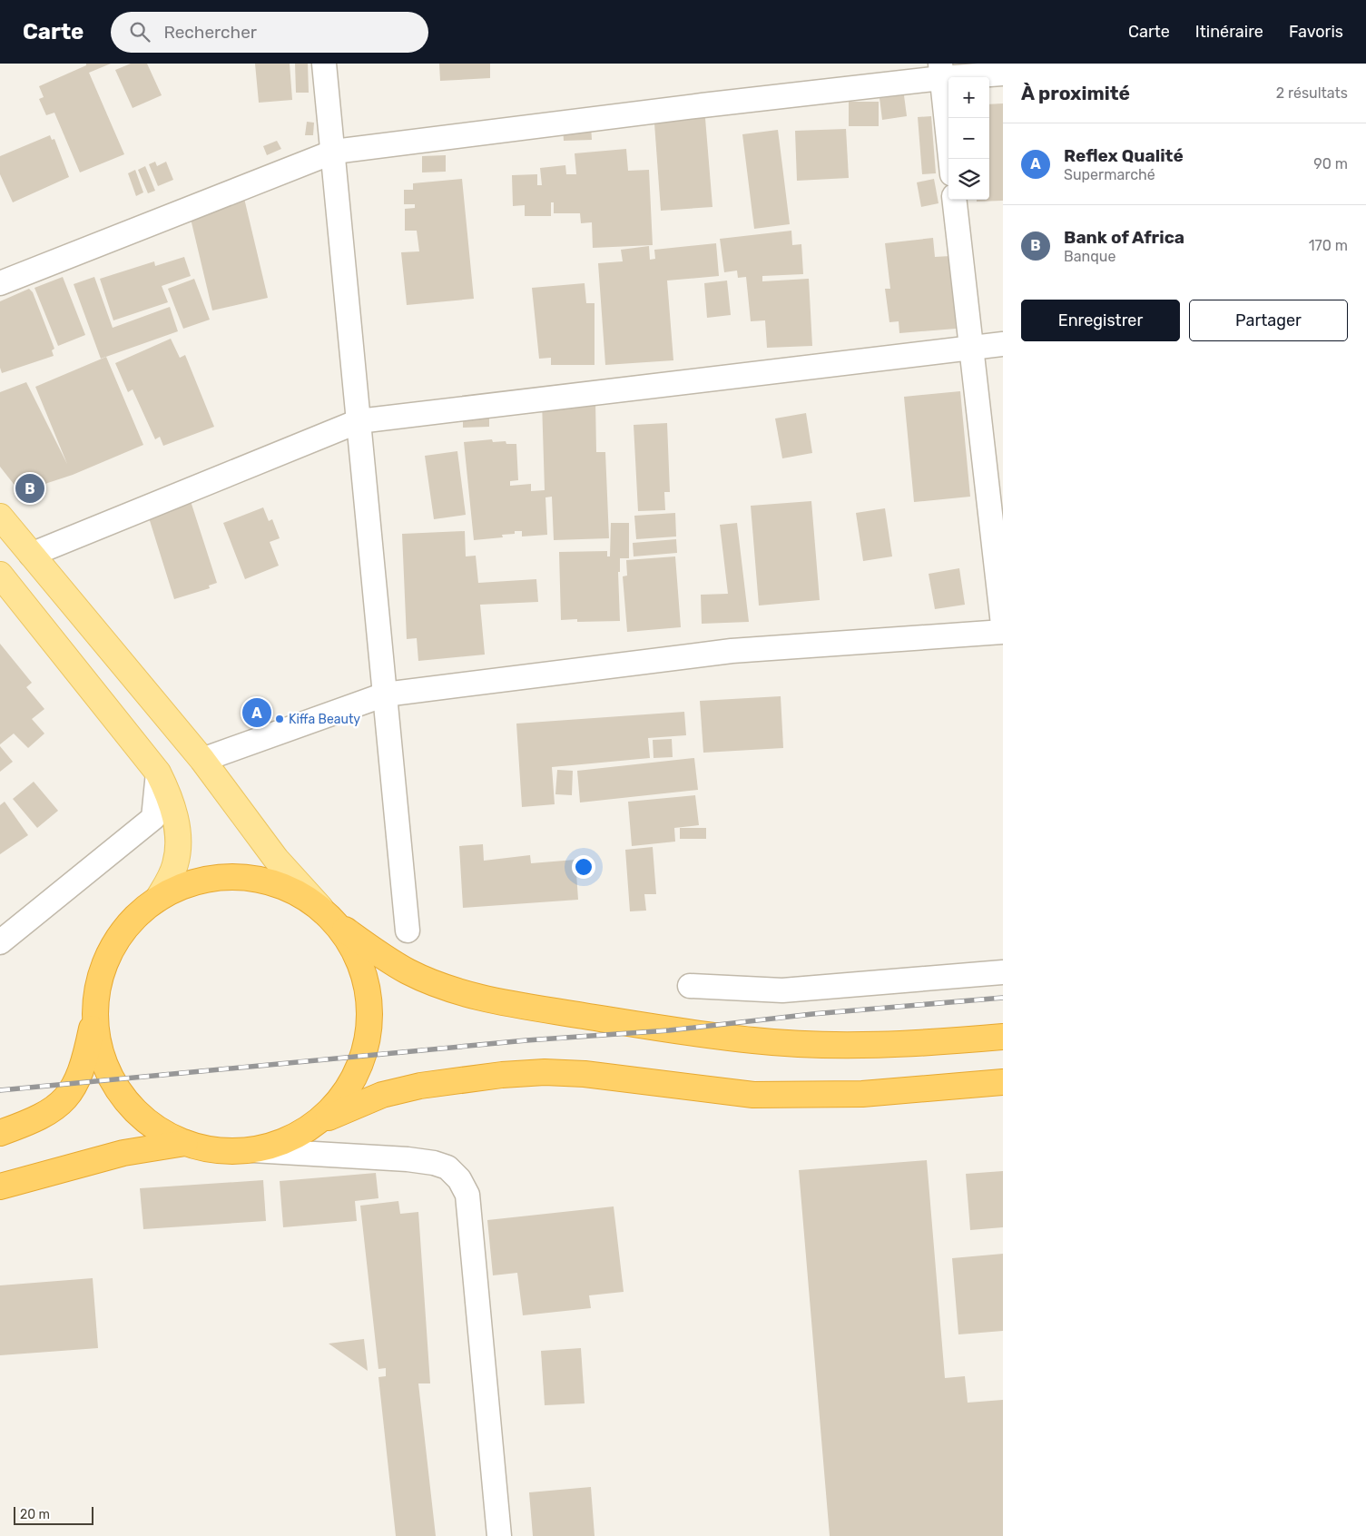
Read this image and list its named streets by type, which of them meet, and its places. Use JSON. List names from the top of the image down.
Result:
{
  "places": ["Kiffa Beauty"],
  "scale_bar": "20 m",
  "page": {
    "header": "Carte",
    "search": "Rechercher",
    "nav": ["Carte", "Itinéraire", "Favoris"],
    "heading": ["À proximité", "2 résultats"],
    "map_buttons": ["+", "−"],
    "list": [
      {
        "mark": "A",
        "name": "Reflex Qualité",
        "note": "Supermarché",
        "value": "90 m"
      },
      {
        "mark": "B",
        "name": "Bank of Africa",
        "note": "Banque",
        "value": "170 m"
      }
    ],
    "buttons": ["Enregistrer", "Partager"],
    "pins": ["B", "A"],
    "scale": "20 m"
  }
}
